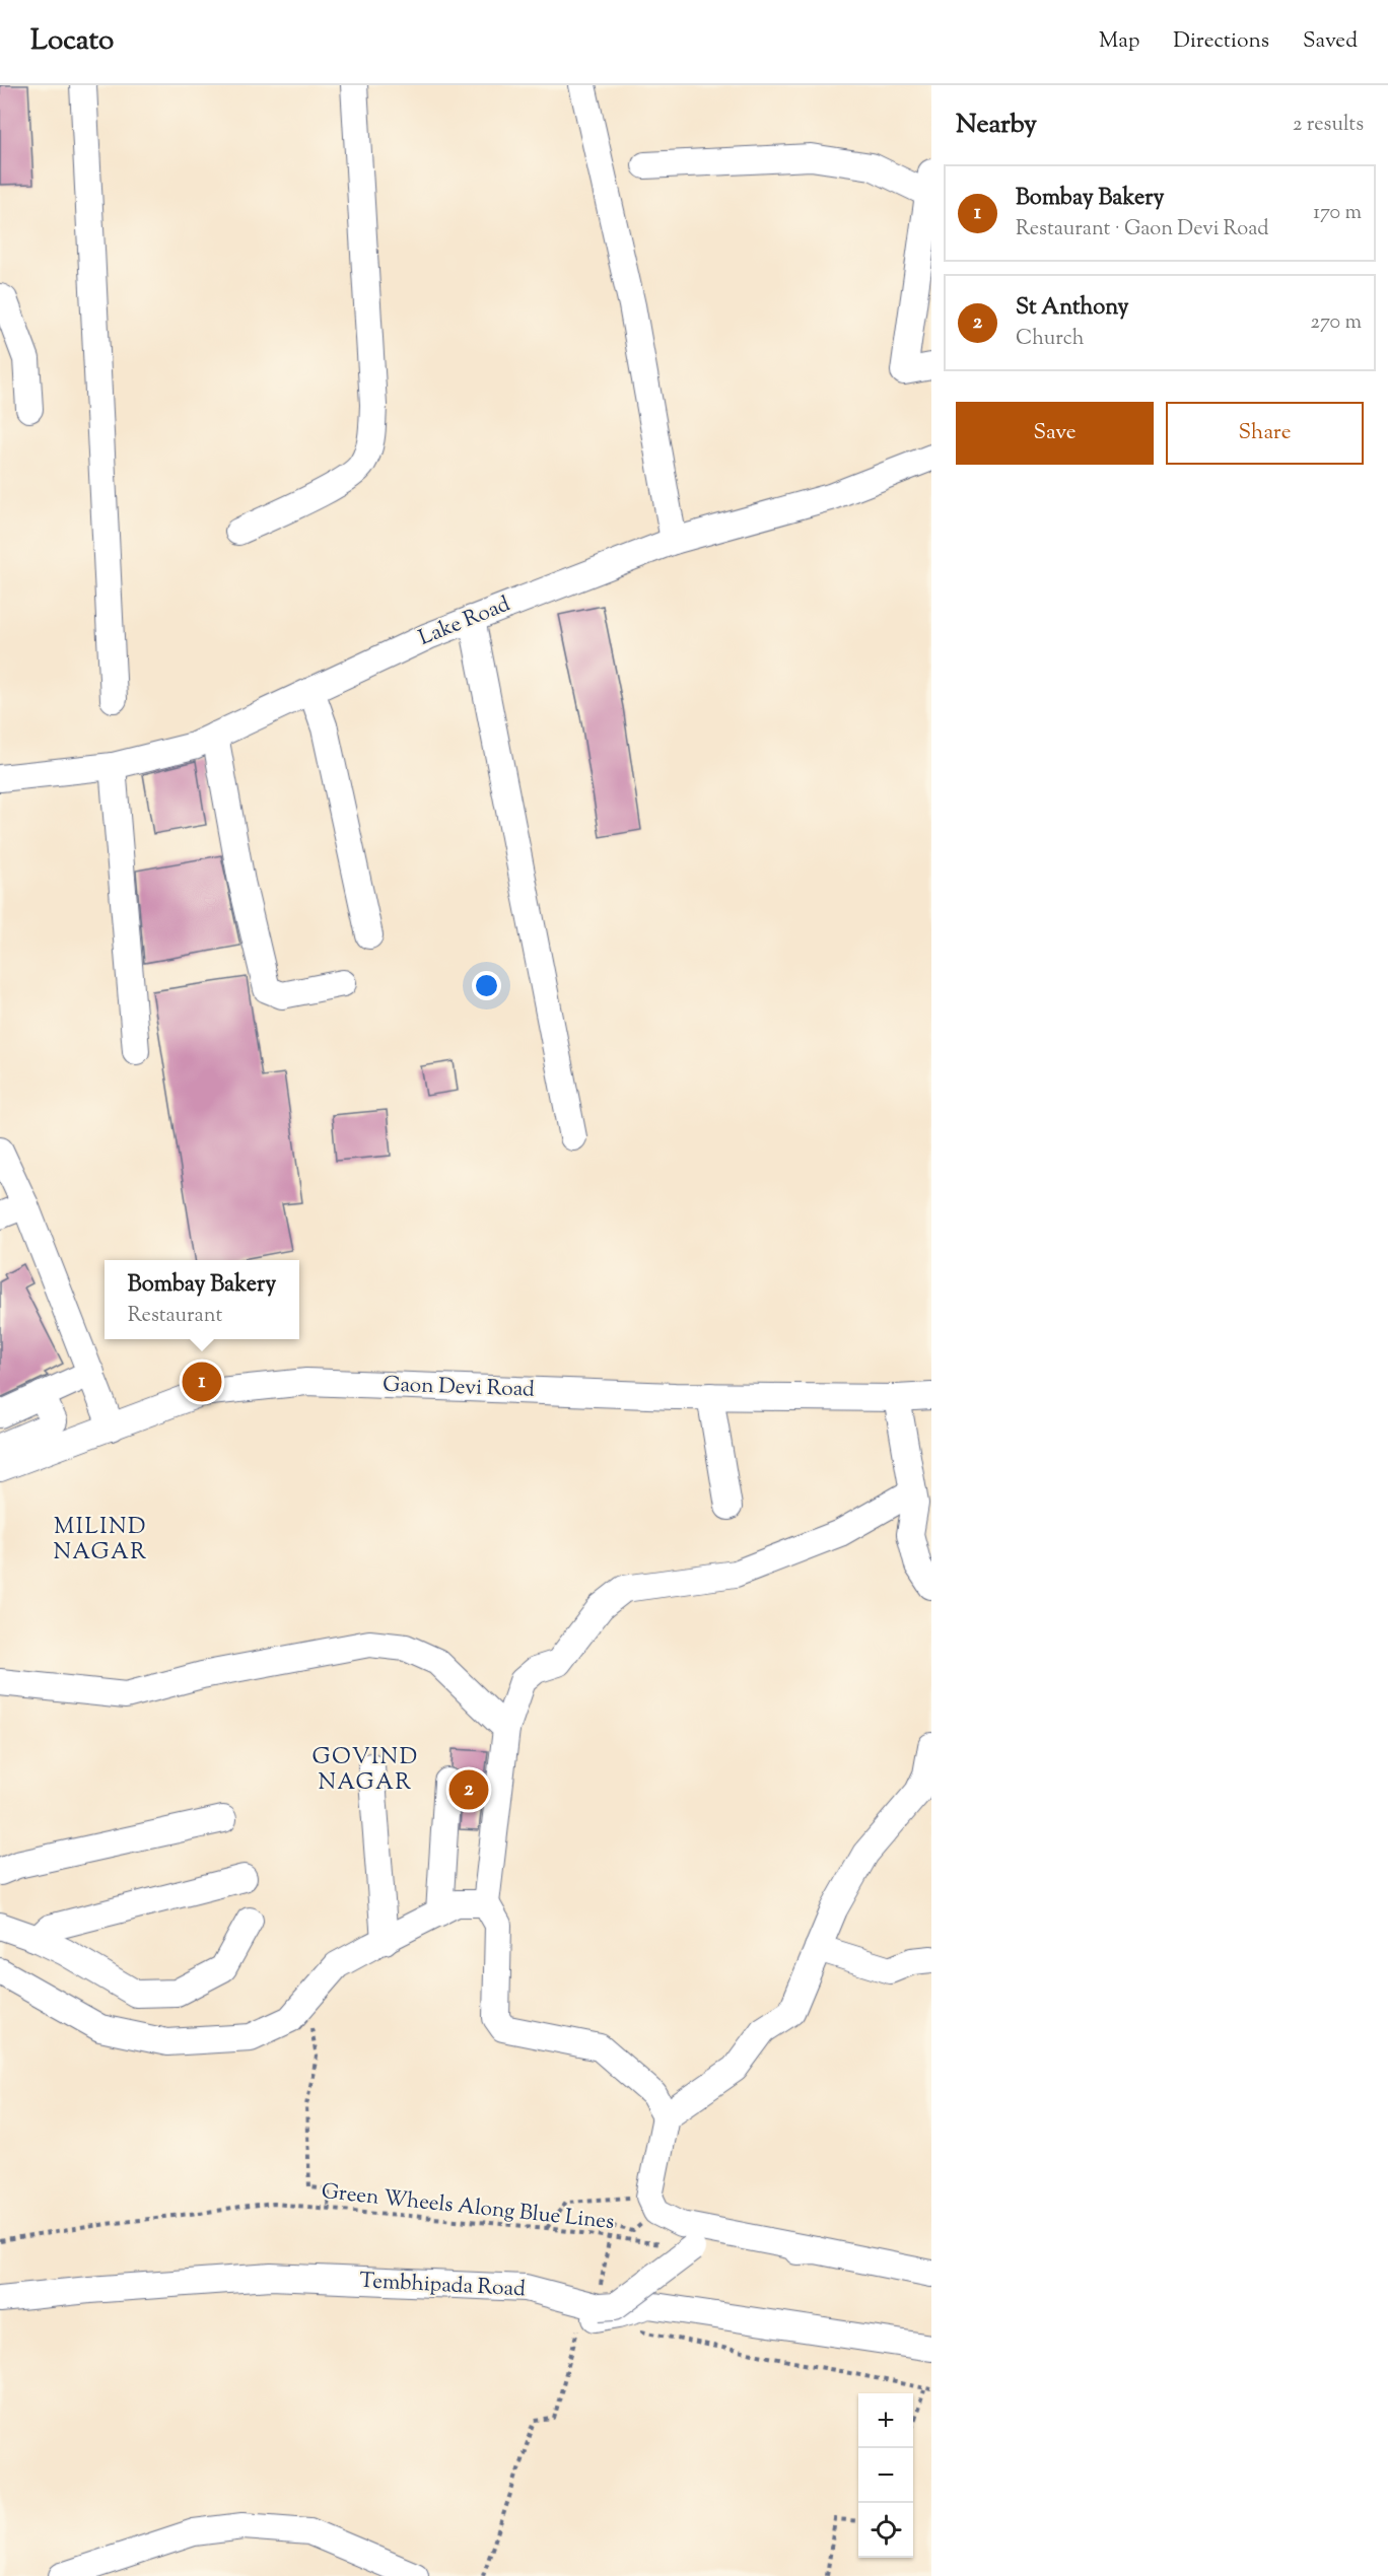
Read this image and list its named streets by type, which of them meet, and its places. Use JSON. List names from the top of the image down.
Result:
{
  "streets": {
    "street": ["Lake Road", "Gaon Devi Road", "Tembhipada Road"],
    "path": ["Green Wheels Along Blue Lines"]
  },
  "districts": ["MILIND NAGAR", "GOVIND NAGAR"],
  "page": {
    "header": "Locato",
    "nav": ["Map", "Directions", "Saved"],
    "heading": ["Nearby", "2 results"],
    "list": [
      {
        "mark": "1",
        "name": "Bombay Bakery",
        "note": "Restaurant · Gaon Devi Road",
        "value": "170 m"
      },
      {
        "mark": "2",
        "name": "St Anthony",
        "note": "Church",
        "value": "270 m"
      }
    ],
    "buttons": ["Save", "Share"],
    "popup": ["Bombay Bakery", "Restaurant"],
    "pins": ["1", "2"],
    "map_buttons": ["+", "−"]
  }
}
